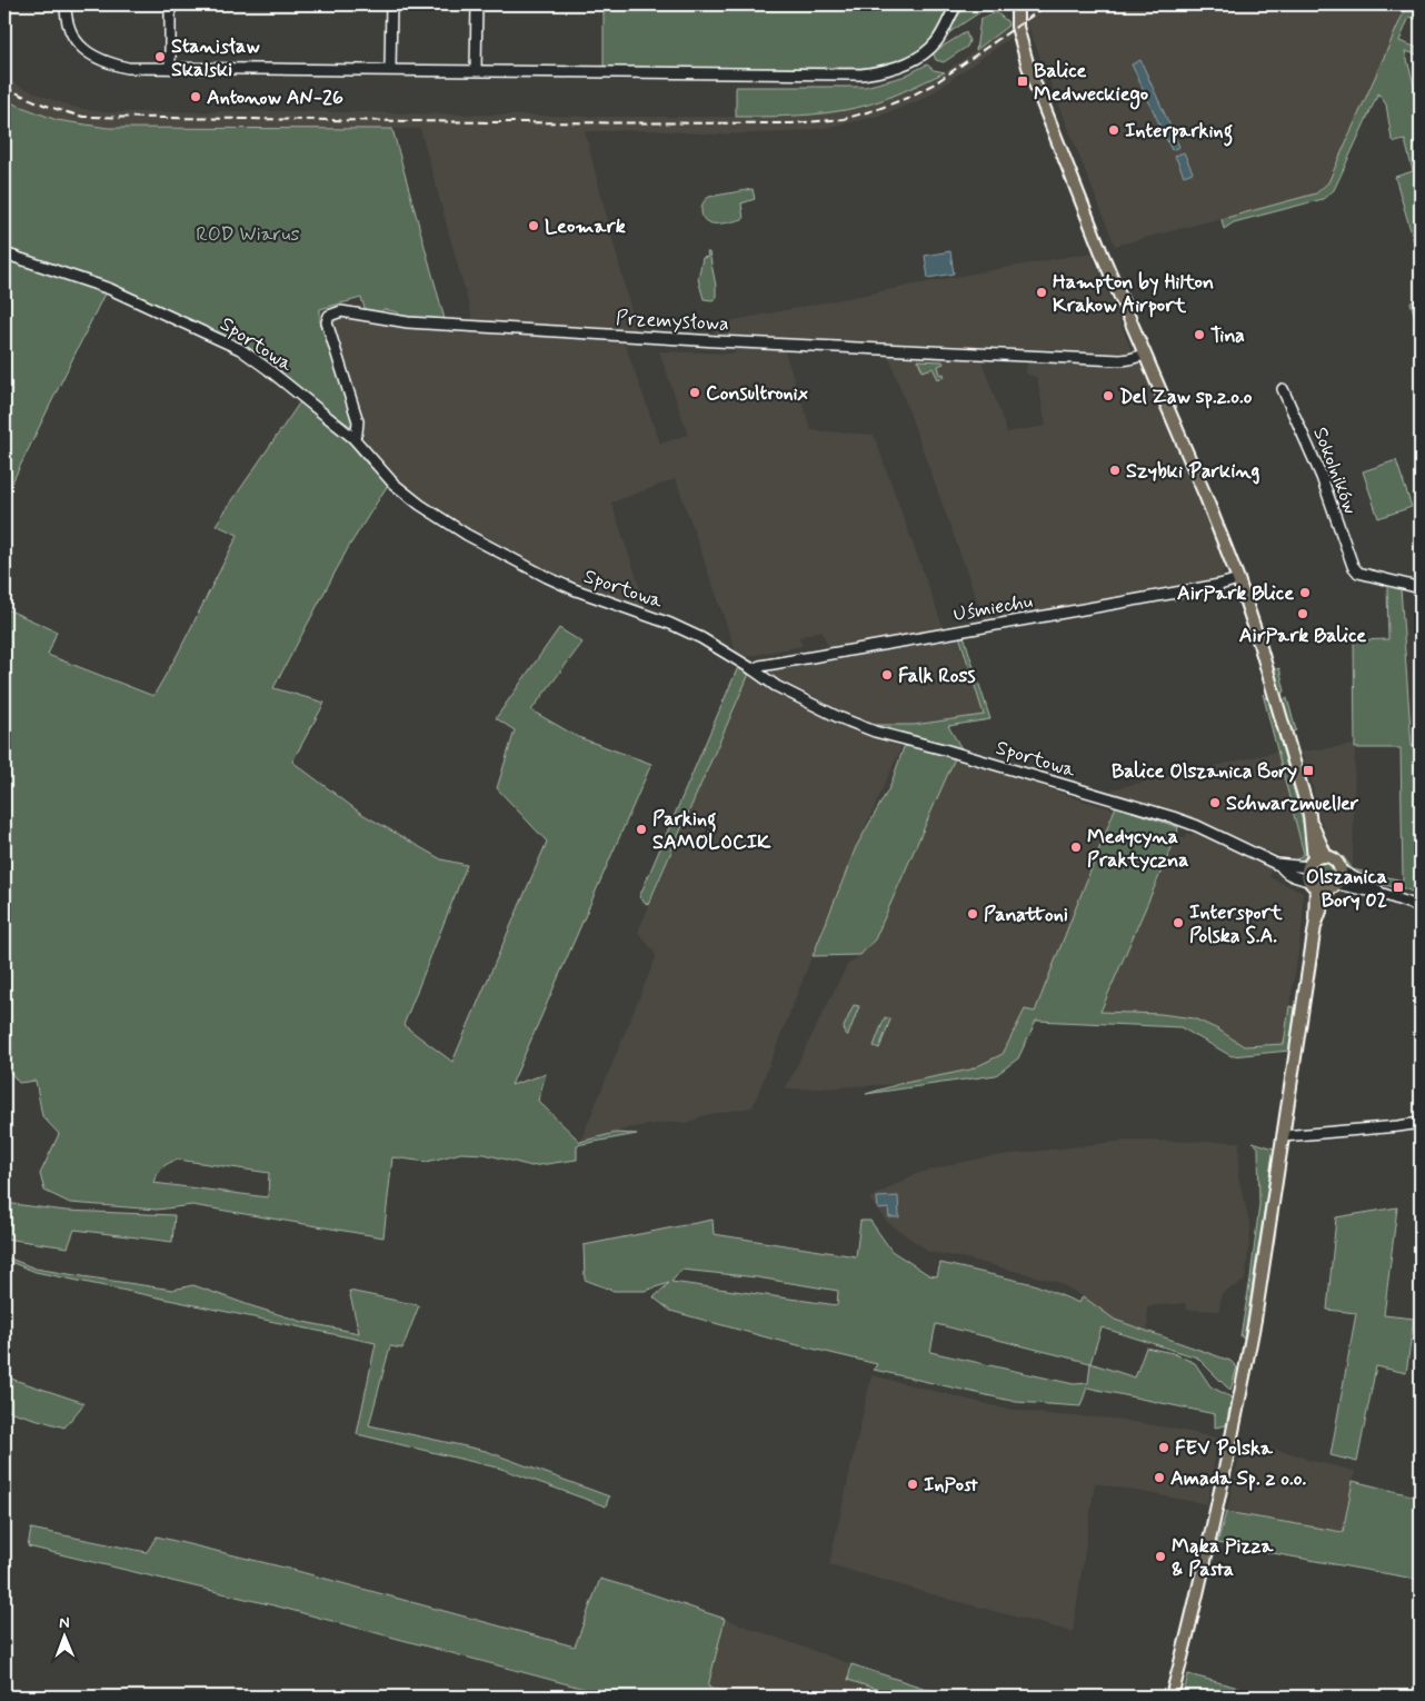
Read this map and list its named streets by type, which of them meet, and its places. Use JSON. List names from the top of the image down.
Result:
{
  "streets": {
    "street": [
      "Przemysłowa",
      "Sportowa",
      "Sokolników",
      "Uśmiechu"
    ]
  },
  "crossings": [
    ["Przemysłowa", "Sportowa"],
    ["Sportowa", "Uśmiechu"]
  ],
  "parks": ["ROD Wiarus"],
  "places": {
    "other": [
      "Stanisław Skalski",
      "Antonow AN-26",
      "Interparking",
      "Leomark",
      "Hampton by Hilton Krakow Airport",
      "Tina",
      "Consultronix",
      "Del Zaw sp.z.o.o",
      "Szybki Parking",
      "AirPark Blice",
      "AirPark Balice",
      "Falk Ross",
      "Schwarzmueller",
      "Parking SAMOLOCIK",
      "Medycyna Praktyczna",
      "Panattoni",
      "Intersport Polska S.A.",
      "FEV Polska",
      "Amada Sp. z o.o.",
      "InPost",
      "Mąka Pizza & Pasta"
    ],
    "transit": ["Balice Medweckiego", "Balice Olszanica Bory", "Olszanica Bory 02"]
  },
  "north": "top"
}
